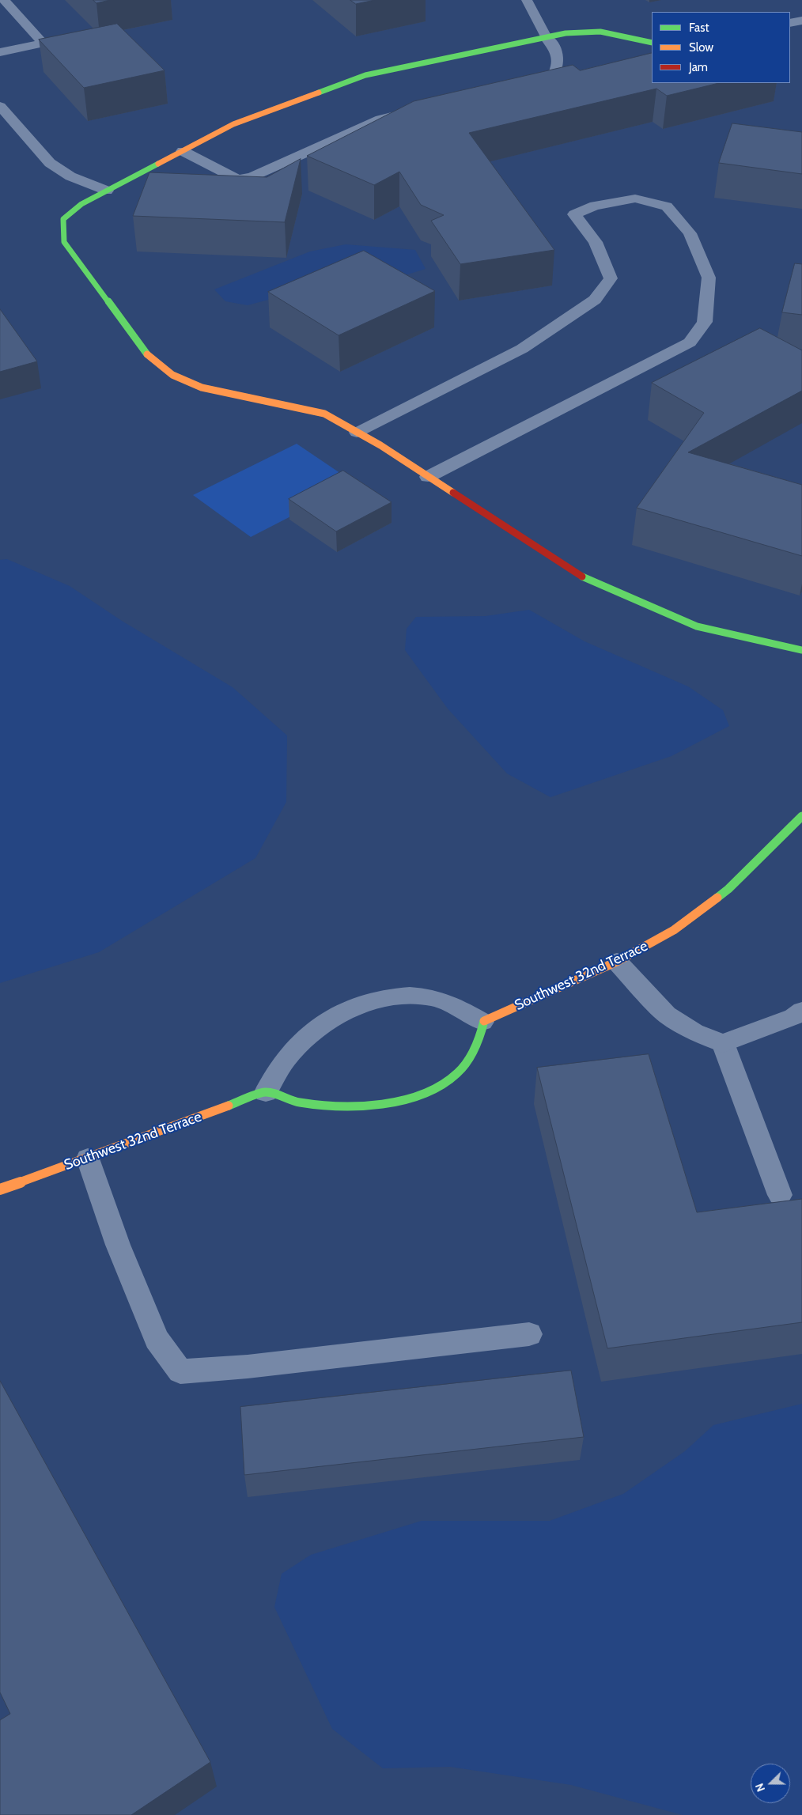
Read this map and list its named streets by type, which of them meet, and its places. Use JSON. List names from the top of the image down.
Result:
{
  "streets": {
    "street": ["Southwest 32nd Terrace"]
  },
  "legend": ["Fast", "Slow", "Jam"],
  "north": "left"
}
